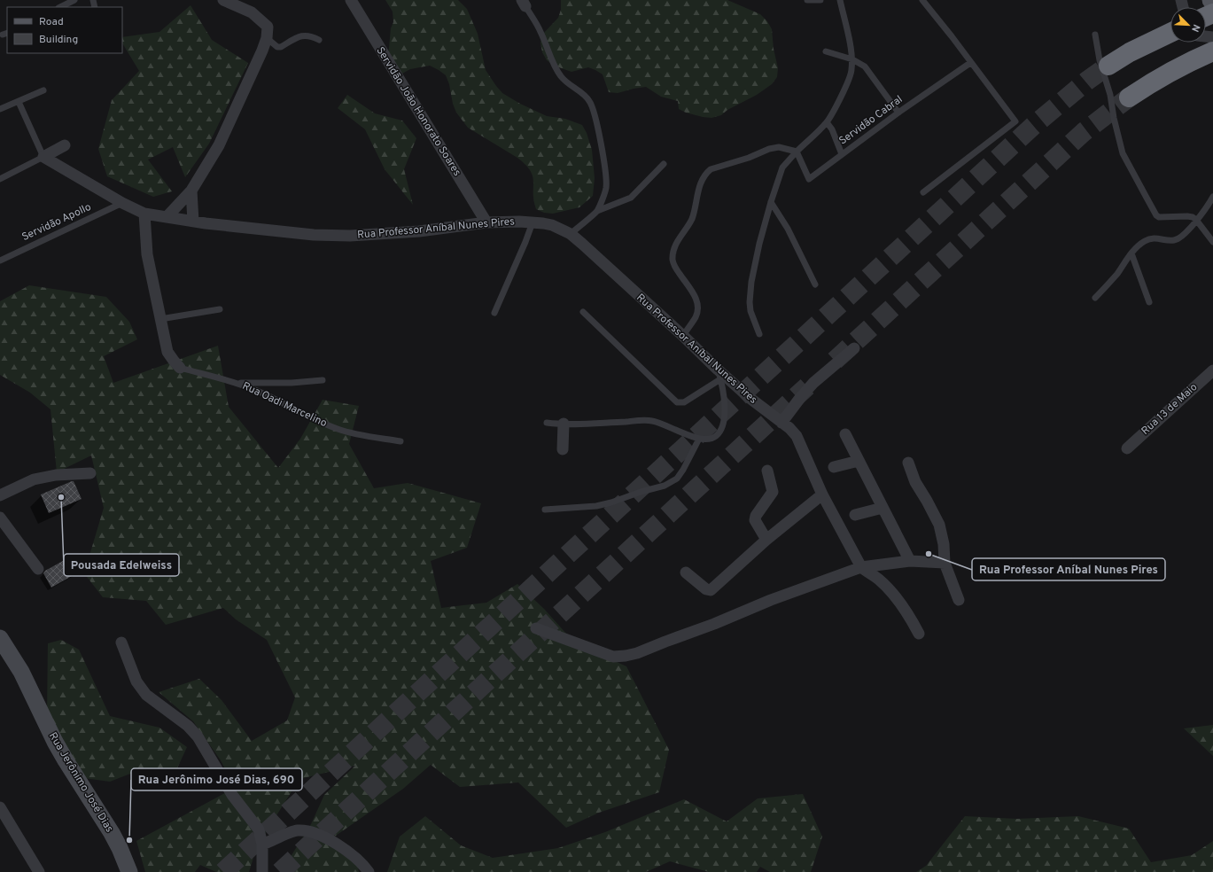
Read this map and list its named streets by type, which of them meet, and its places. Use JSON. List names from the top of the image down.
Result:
{
  "streets": {
    "main road": ["Rua Jerônimo José Dias"],
    "street": [
      "Servidão João Honorato Soares",
      "Rua Professor Aníbal Nunes Pires",
      "Rua Oadi Marcelino",
      "Rua 13 de Maio"
    ],
    "lane": ["Servidão Cabral", "Servidão Apollo"]
  },
  "crossings": [
    ["Servidão João Honorato Soares", "Rua Professor Aníbal Nunes Pires"],
    ["Servidão Apollo", "Rua Professor Aníbal Nunes Pires"],
    ["Rua Professor Aníbal Nunes Pires", "Rua Oadi Marcelino"]
  ],
  "places": ["Pousada Edelweiss", "Rua Professor Aníbal Nunes Pires", "Rua Jerônimo José Dias, 690"],
  "legend": ["Road", "Building"],
  "north": "bottom right"
}
